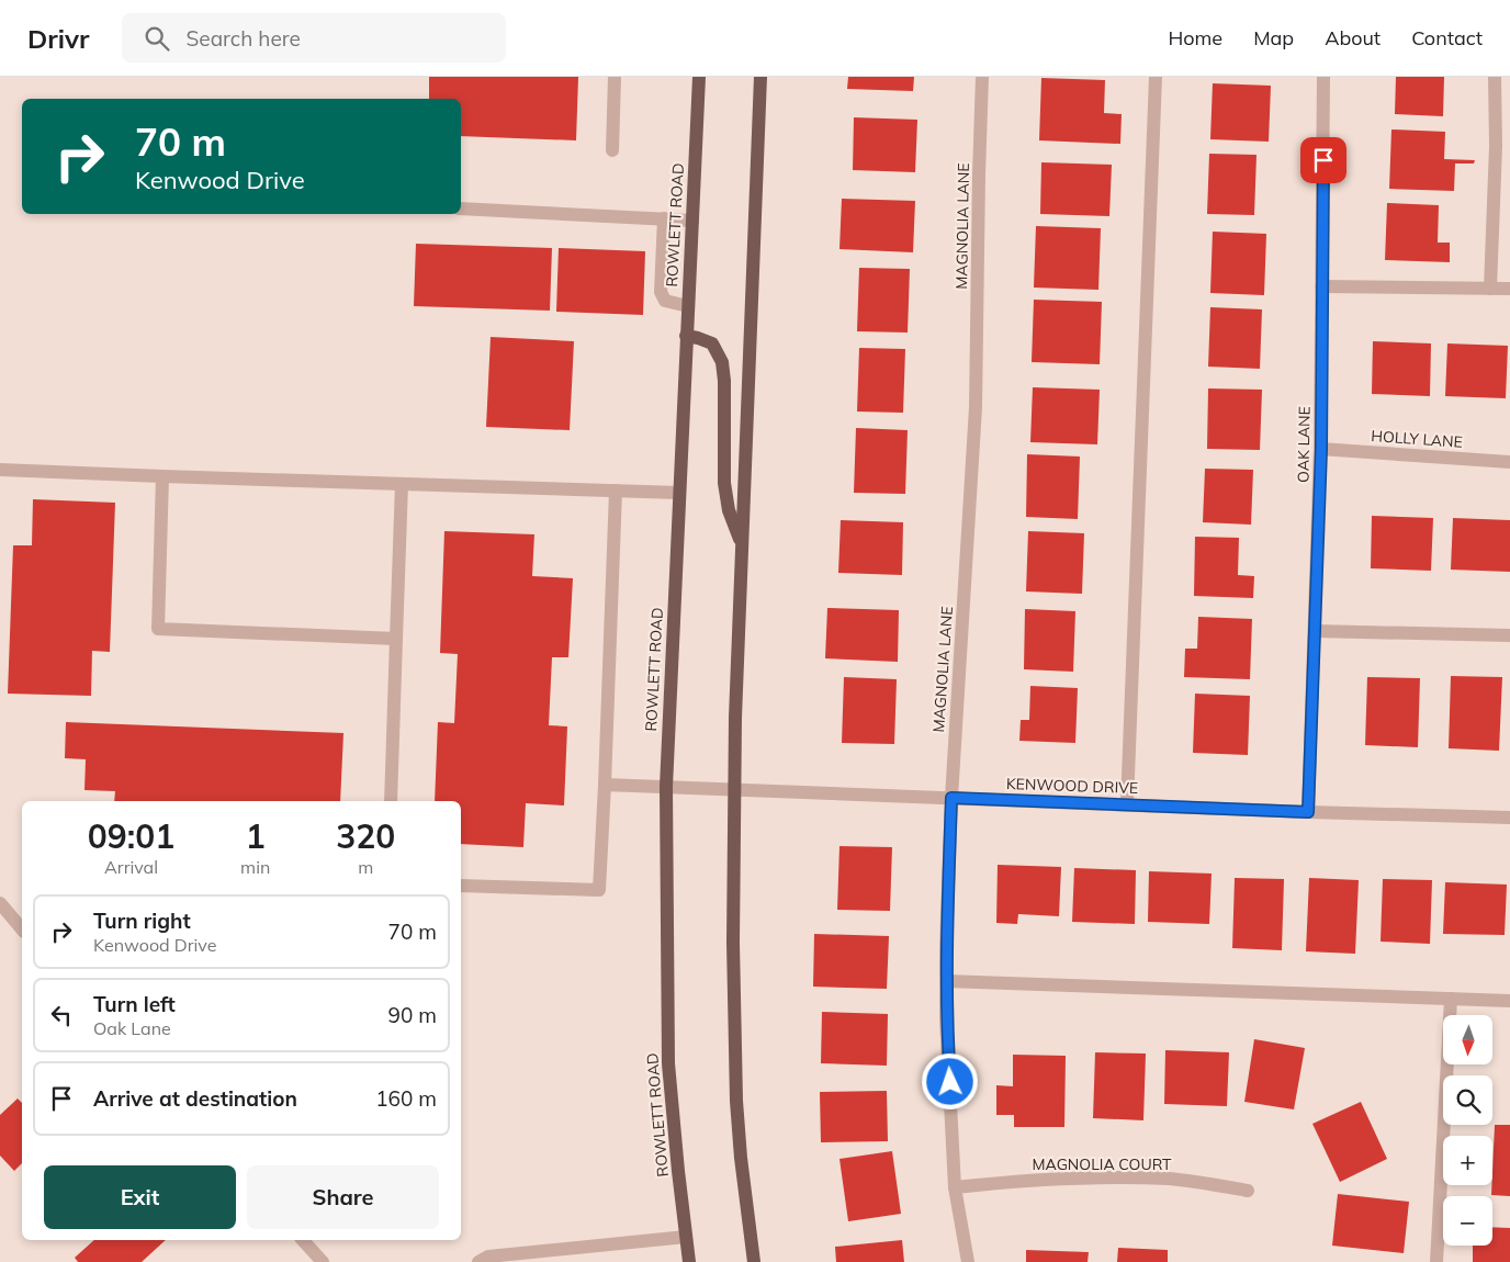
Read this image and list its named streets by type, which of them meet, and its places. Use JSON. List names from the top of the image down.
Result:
{
  "streets": {
    "main road": ["ROWLETT ROAD"],
    "street": [
      "MAGNOLIA LANE",
      "HOLLY LANE",
      "OAK LANE",
      "KENWOOD DRIVE",
      "MAGNOLIA COURT"
    ]
  },
  "crossings": [
    ["ROWLETT ROAD", "KENWOOD DRIVE"],
    ["MAGNOLIA LANE", "KENWOOD DRIVE"],
    ["MAGNOLIA LANE", "MAGNOLIA COURT"],
    ["HOLLY LANE", "OAK LANE"],
    ["OAK LANE", "KENWOOD DRIVE"]
  ],
  "north": "bottom",
  "page": {
    "header": "Drivr",
    "search": "Search here",
    "nav": [
      "Home",
      "Map",
      "About",
      "Contact"
    ],
    "turn": ["70 m", "Kenwood Drive"],
    "eta": [
      "09:01",
      "Arrival",
      "1",
      "min",
      "320",
      "m"
    ],
    "list": [
      {
        "name": "Turn right",
        "note": "Kenwood Drive",
        "value": "70 m"
      },
      {
        "name": "Turn left",
        "note": "Oak Lane",
        "value": "90 m"
      },
      {
        "name": "Arrive at destination",
        "value": "160 m"
      }
    ],
    "map_buttons": ["+", "−"],
    "buttons": ["Exit", "Share"]
  }
}
